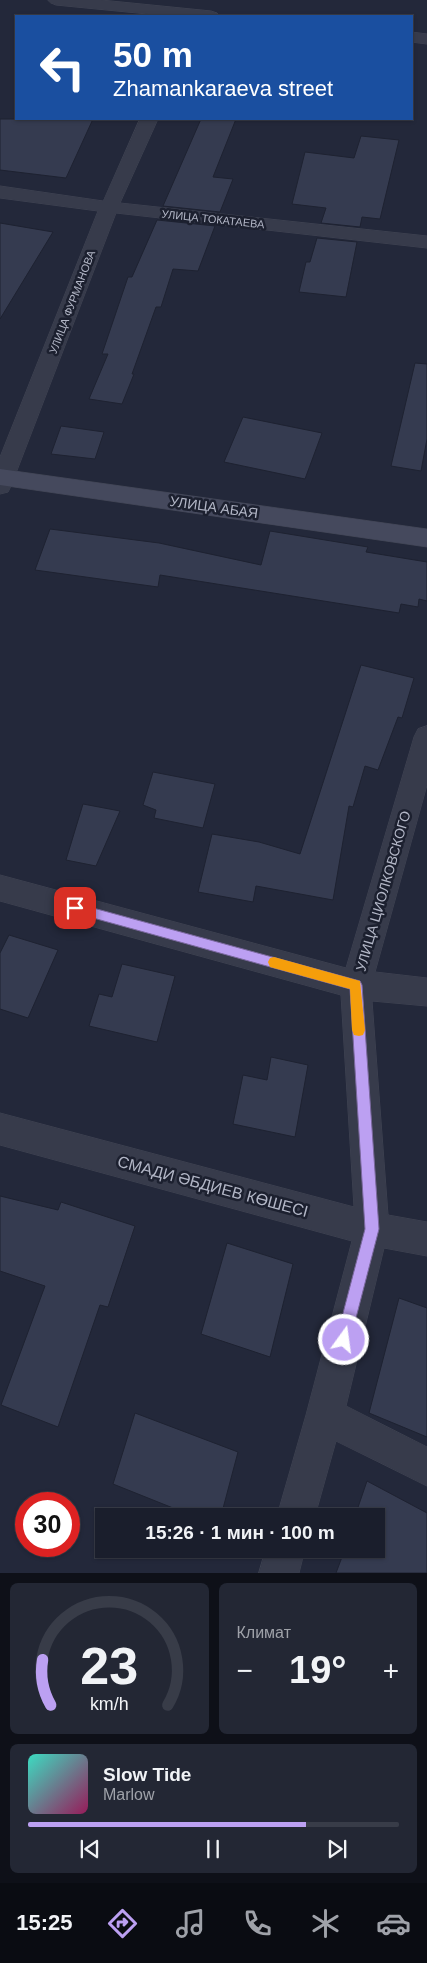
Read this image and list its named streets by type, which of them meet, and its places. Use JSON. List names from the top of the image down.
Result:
{
  "streets": {
    "street": [
      "УЛИЦА ТОКАТАЕВА",
      "УЛИЦА ФУРМАНОВА",
      "УЛИЦА АБАЯ",
      "УЛИЦА ЦИОЛКОВСКОГО",
      "СМАДИ ӘБДИЕВ КӨШЕСІ"
    ]
  },
  "crossings": [
    ["УЛИЦА ТОКАТАЕВА", "УЛИЦА ФУРМАНОВА"],
    ["УЛИЦА ФУРМАНОВА", "УЛИЦА АБАЯ"],
    ["УЛИЦА ЦИОЛКОВСКОГО", "СМАДИ ӘБДИЕВ КӨШЕСІ"]
  ],
  "page": {
    "turn": ["50 m", "Zhamankaraeva street"],
    "limit": "30",
    "trip": "15:26 · 1 мин · 100 m",
    "tile": "Климат",
    "heat": ["−", "19°", "+"],
    "song": ["Slow Tide", "Marlow"],
    "tabs": "15:25",
    "gauge": ["23", "km/h"]
  }
}
